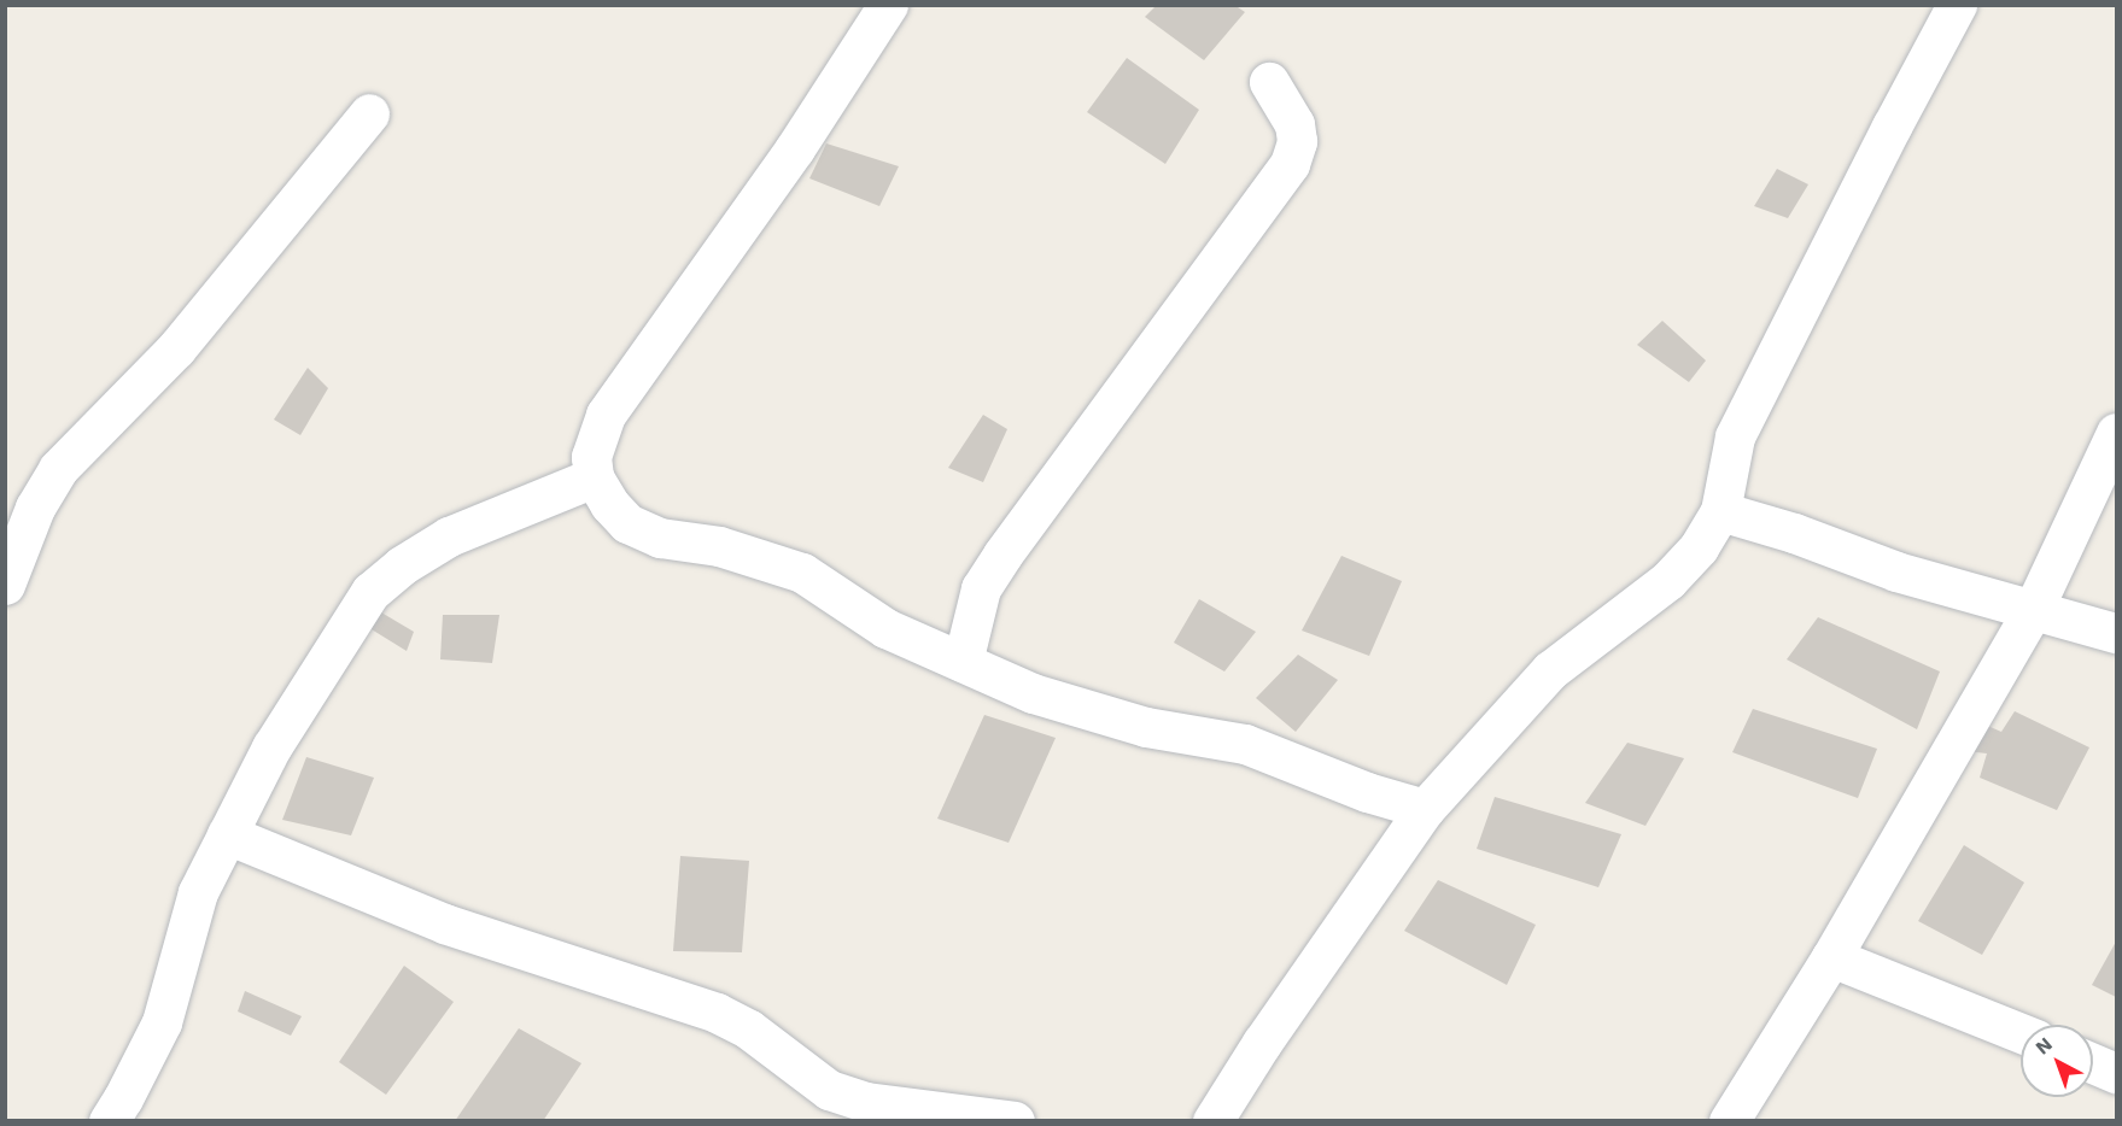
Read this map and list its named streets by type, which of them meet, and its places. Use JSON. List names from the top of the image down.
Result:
{
  "north": "top left"
}
